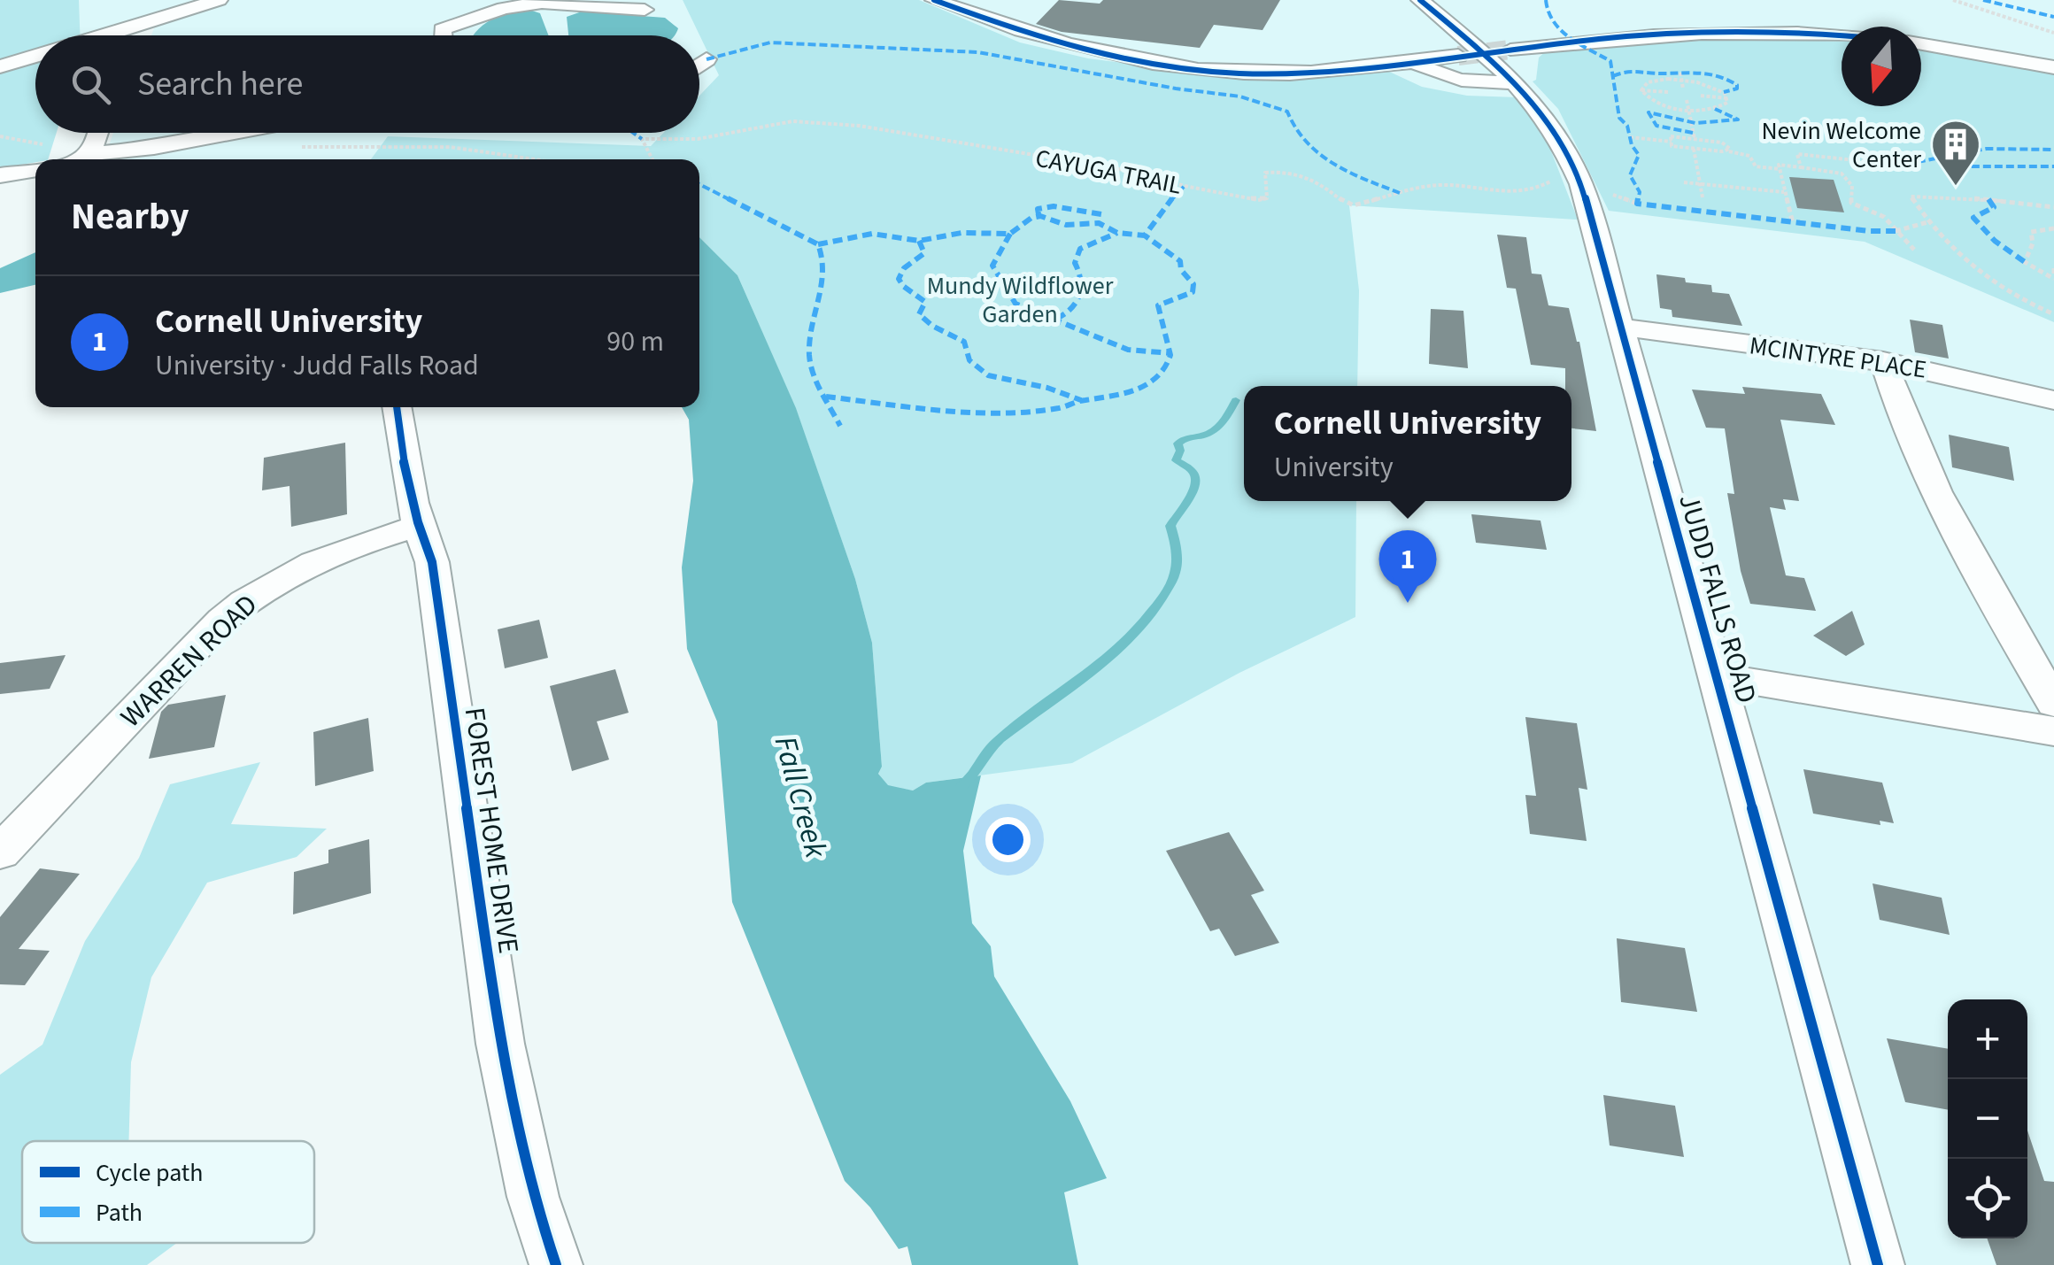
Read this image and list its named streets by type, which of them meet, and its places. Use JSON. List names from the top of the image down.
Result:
{
  "streets": {
    "street": [
      "MCINTYRE PLACE",
      "JUDD FALLS ROAD",
      "WARREN ROAD",
      "FOREST HOME DRIVE"
    ],
    "path": ["CAYUGA TRAIL"]
  },
  "crossings": [
    ["MCINTYRE PLACE", "JUDD FALLS ROAD"],
    ["WARREN ROAD", "FOREST HOME DRIVE"]
  ],
  "water": ["Fall Creek"],
  "parks": ["Mundy Wildflower Garden"],
  "places": {
    "building": ["Nevin Welcome Center"]
  },
  "legend": ["Cycle path", "Path"],
  "north": "bottom",
  "page": {
    "search": "Search here",
    "heading": "Nearby",
    "list": [
      {
        "mark": "1",
        "name": "Cornell University",
        "note": "University · Judd Falls Road",
        "value": "90 m"
      }
    ],
    "popup": ["Cornell University", "University"],
    "pins": "1",
    "map_buttons": ["+", "−"]
  }
}
